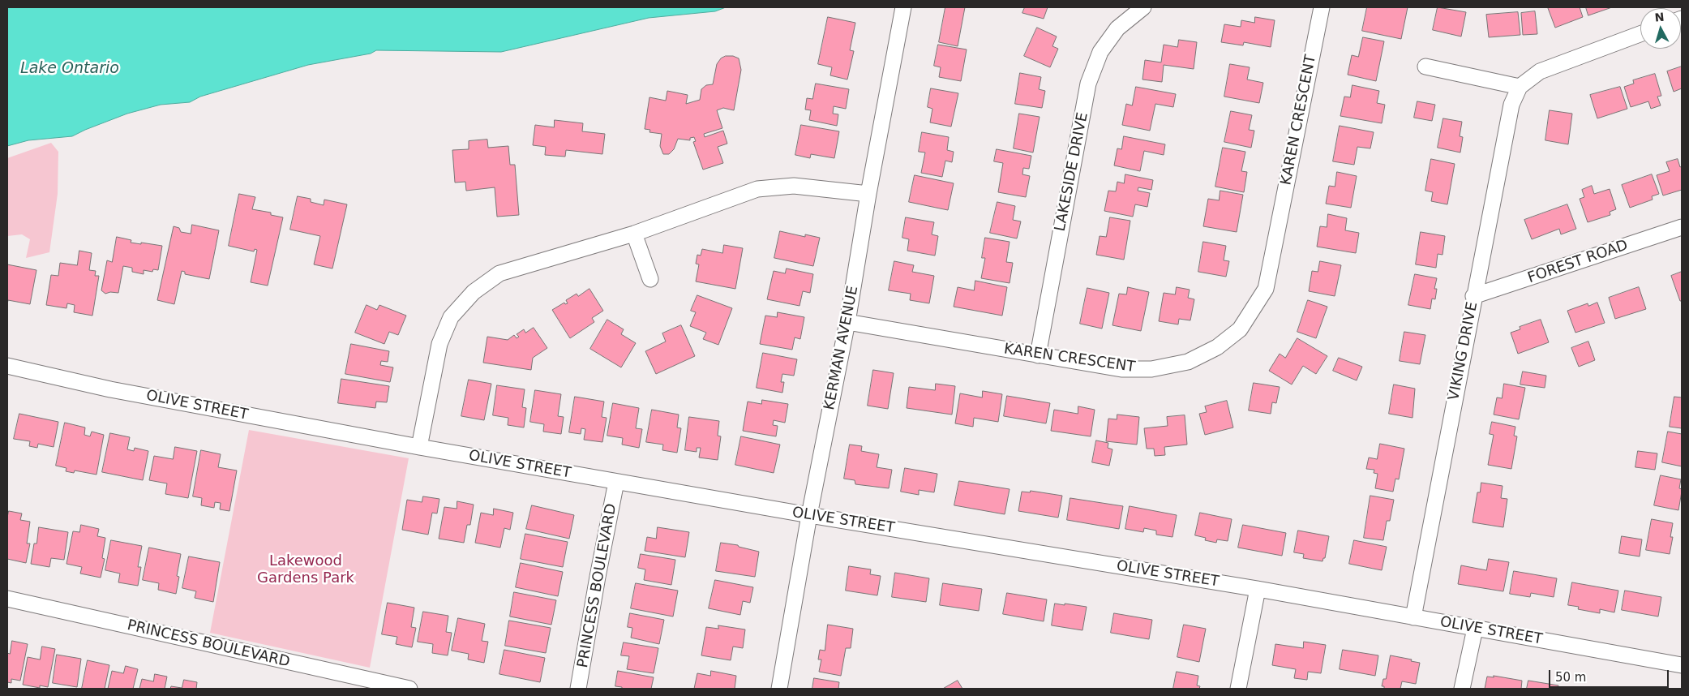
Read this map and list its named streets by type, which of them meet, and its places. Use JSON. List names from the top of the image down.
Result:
{
  "streets": {
    "street": [
      "KAREN CRESCENT",
      "LAKESIDE DRIVE",
      "FOREST ROAD",
      "KERMAN AVENUE",
      "VIKING DRIVE",
      "OLIVE STREET",
      "PRINCESS BOULEVARD"
    ]
  },
  "crossings": [
    ["KAREN CRESCENT", "LAKESIDE DRIVE"],
    ["KAREN CRESCENT", "KERMAN AVENUE"],
    ["FOREST ROAD", "VIKING DRIVE"],
    ["KERMAN AVENUE", "OLIVE STREET"],
    ["VIKING DRIVE", "OLIVE STREET"],
    ["OLIVE STREET", "PRINCESS BOULEVARD"]
  ],
  "water": ["Lake Ontario"],
  "parks": ["Lakewood Gardens Park"],
  "scale_bar": "50 m",
  "north": "top"
}
